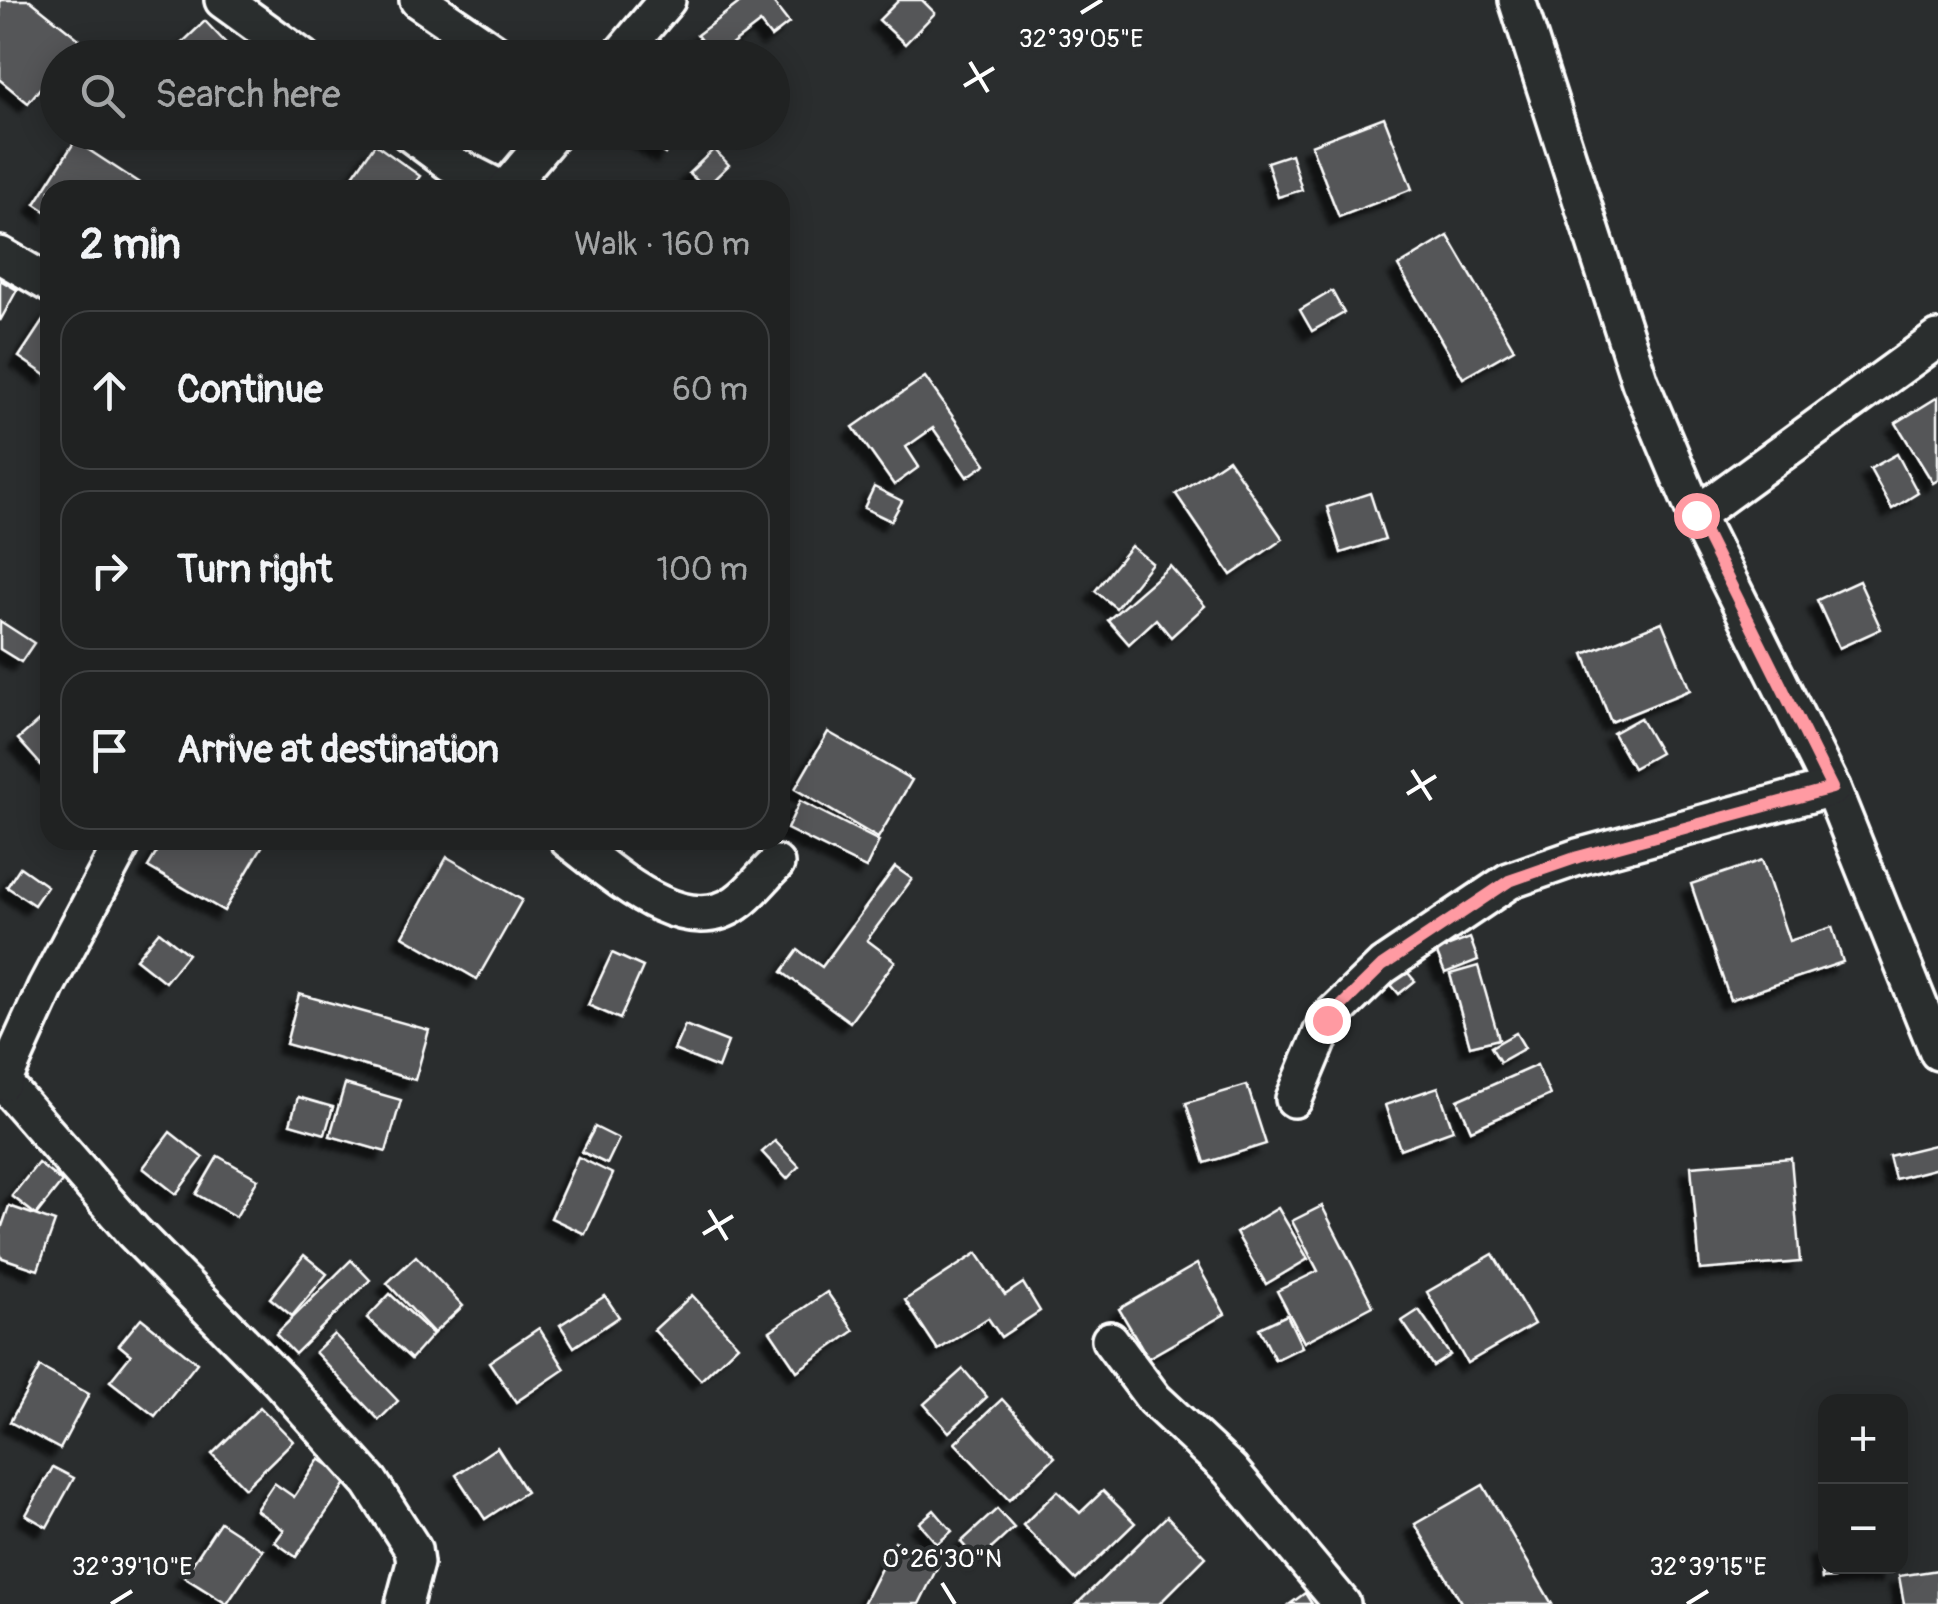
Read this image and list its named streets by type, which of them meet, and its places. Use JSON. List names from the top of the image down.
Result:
{
  "page": {
    "search": "Search here",
    "heading": ["2 min", "Walk · 160 m"],
    "list": [
      ["Continue", "60 m"],
      ["Turn right", "100 m"],
      "Arrive at destination"
    ],
    "map_buttons": ["+", "−"]
  },
  "coordinates": [
    "32°39'05\"E",
    "0°26'30\"N",
    "32°39'10\"E",
    "32°39'15\"E"
  ]
}
